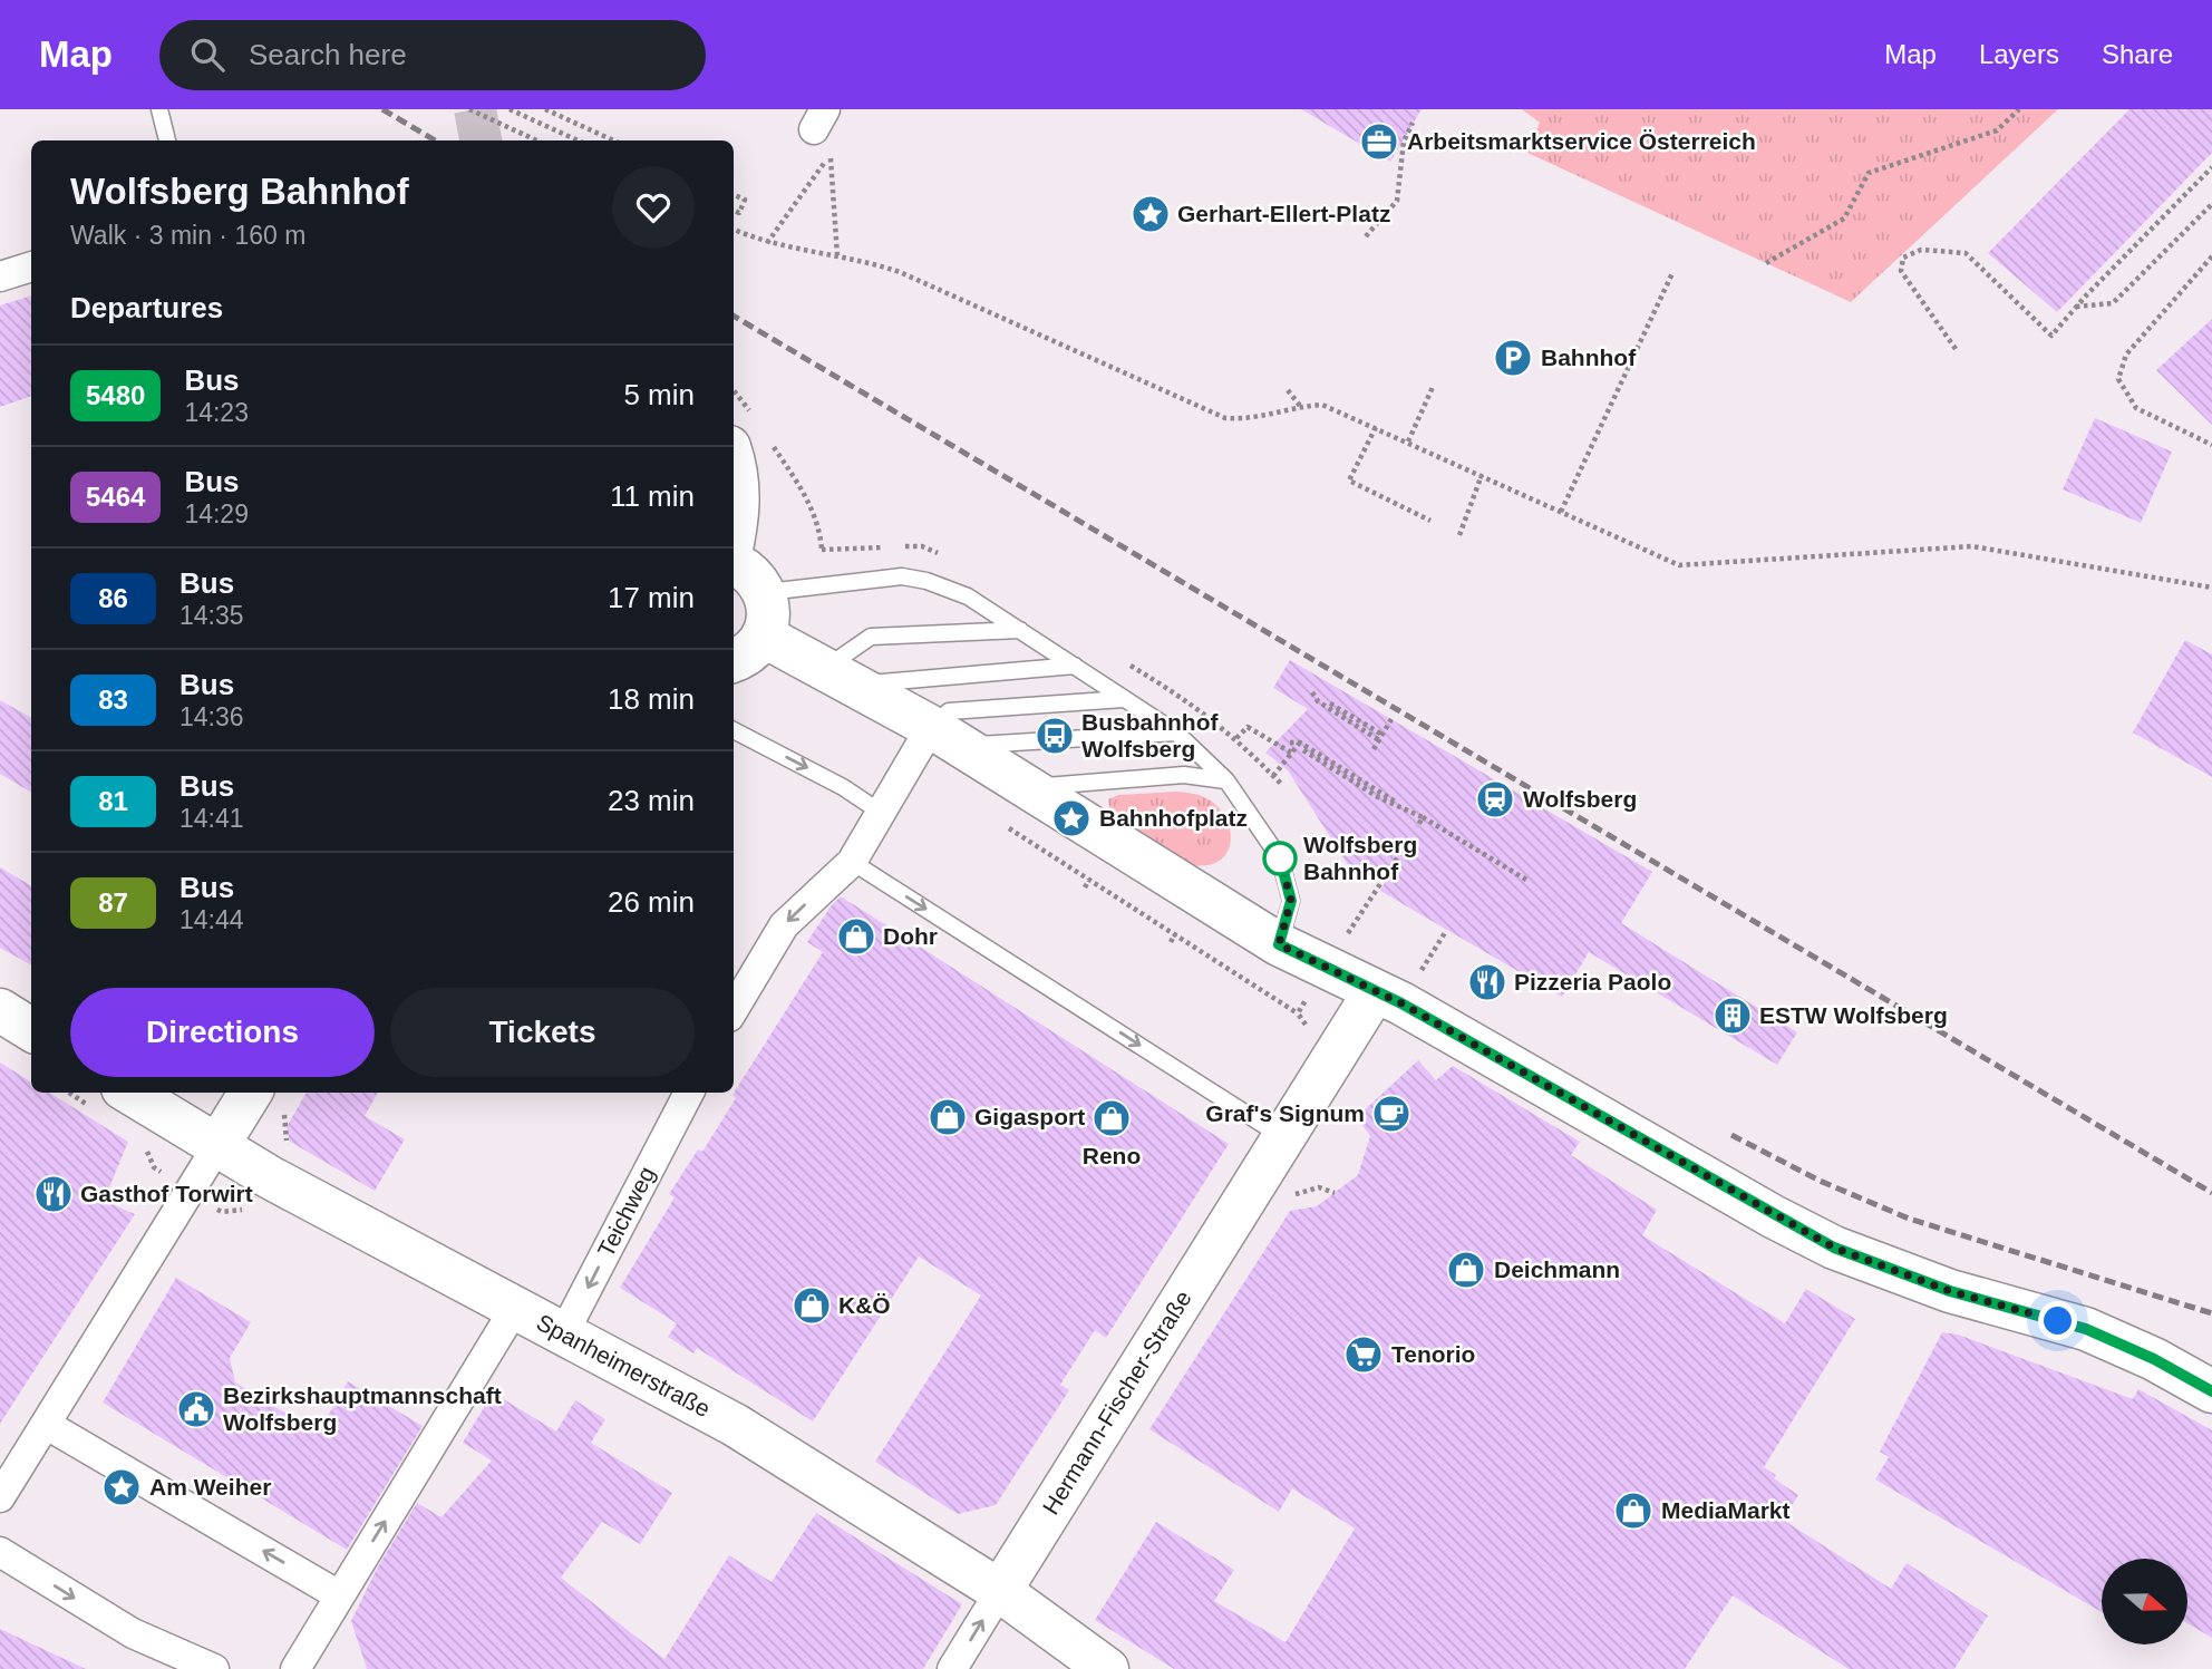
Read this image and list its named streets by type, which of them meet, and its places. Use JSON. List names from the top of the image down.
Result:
{
  "streets": {
    "street": ["Teichweg", "Spanheimerstraße", "Hermann-Fischer-Straße"]
  },
  "crossings": [
    ["Teichweg", "Spanheimerstraße"],
    ["Spanheimerstraße", "Hermann-Fischer-Straße"]
  ],
  "one_way": ["Teichweg"],
  "places": {
    "office": ["Arbeitsmarktservice Österreich"],
    "place": ["Gerhart-Ellert-Platz", "Bahnhofplatz", "Am Weiher"],
    "parking": ["Bahnhof"],
    "bus stop": ["Busbahnhof Wolfsberg"],
    "station": ["Wolfsberg"],
    "other": ["Wolfsberg Bahnhof"],
    "shop": [
      "Dohr",
      "Gigasport",
      "Reno",
      "Deichmann",
      "K&Ö",
      "MediaMarkt"
    ],
    "restaurant": ["Pizzeria Paolo", "Gasthof Torwirt"],
    "building": ["ESTW Wolfsberg"],
    "cafe": ["Graf's Signum"],
    "supermarket": ["Tenorio"],
    "public building": ["Bezirkshauptmannschaft Wolfsberg"]
  },
  "lines": ["bus line 5480"],
  "north": "right",
  "page": {
    "header": "Map",
    "search": "Search here",
    "nav": ["Map", "Layers", "Share"],
    "heading": [
      ["Wolfsberg Bahnhof", "Walk · 3 min · 160 m"],
      "Departures"
    ],
    "list": [
      {
        "mark": "5480",
        "name": "Bus",
        "note": "14:23",
        "value": "5 min"
      },
      {
        "mark": "5464",
        "name": "Bus",
        "note": "14:29",
        "value": "11 min"
      },
      {
        "mark": "86",
        "name": "Bus",
        "note": "14:35",
        "value": "17 min"
      },
      {
        "mark": "83",
        "name": "Bus",
        "note": "14:36",
        "value": "18 min"
      },
      {
        "mark": "81",
        "name": "Bus",
        "note": "14:41",
        "value": "23 min"
      },
      {
        "mark": "87",
        "name": "Bus",
        "note": "14:44",
        "value": "26 min"
      }
    ],
    "buttons": ["Directions", "Tickets"]
  }
}
